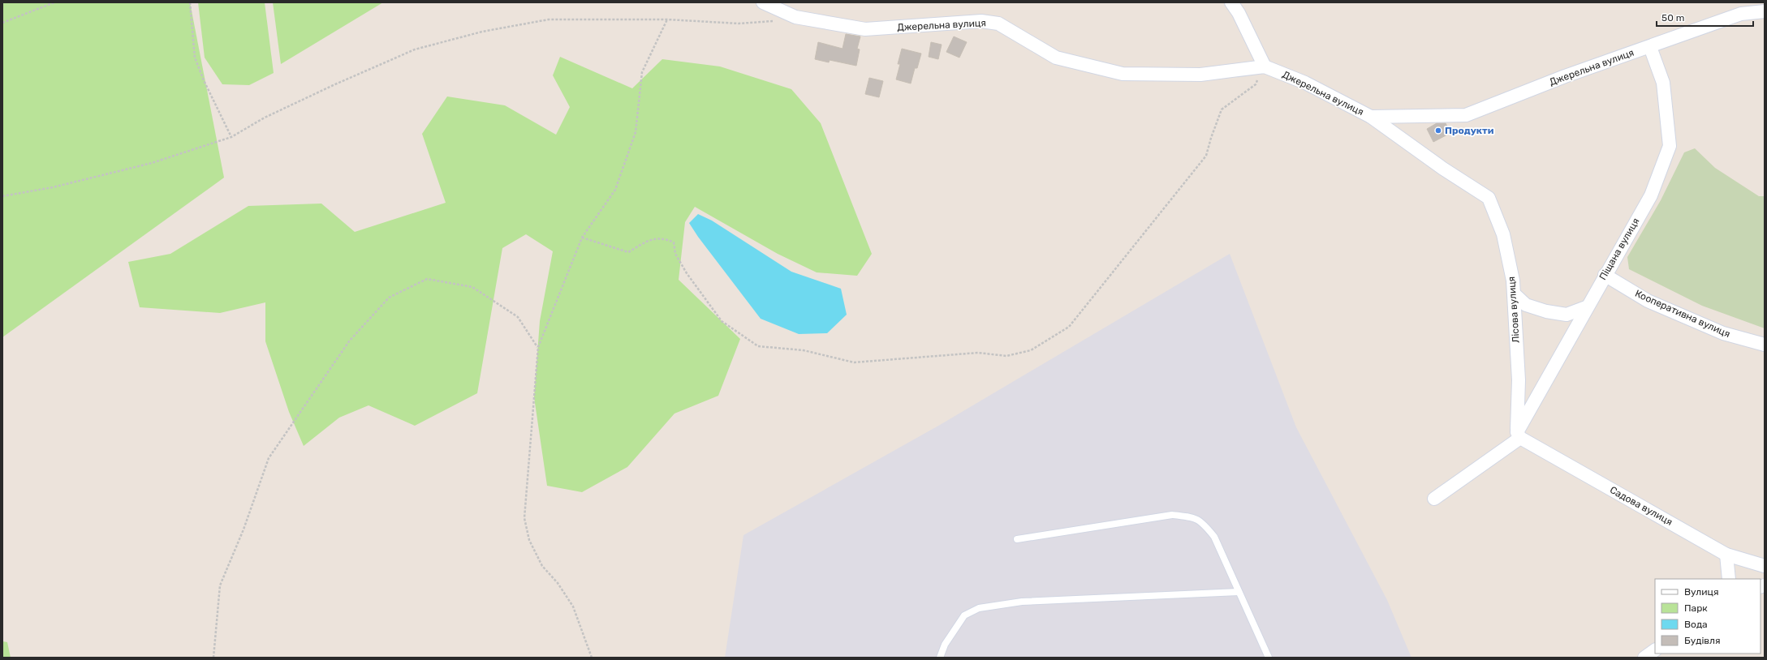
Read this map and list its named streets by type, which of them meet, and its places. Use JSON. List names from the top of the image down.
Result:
{
  "streets": {
    "street": [
      "Джерельна вулиця",
      "Піщана вулиця",
      "Лісова вулиця",
      "Кооперативна вулиця",
      "Садова вулиця"
    ]
  },
  "crossings": [
    ["Джерельна вулиця", "Піщана вулиця"],
    ["Джерельна вулиця", "Лісова вулиця"],
    ["Піщана вулиця", "Лісова вулиця"],
    ["Піщана вулиця", "Кооперативна вулиця"],
    ["Піщана вулиця", "Садова вулиця"],
    ["Лісова вулиця", "Садова вулиця"]
  ],
  "places": ["Продукти"],
  "legend": [
    "Вулиця",
    "Парк",
    "Вода",
    "Будівля"
  ],
  "scale_bar": "50 m"
}
